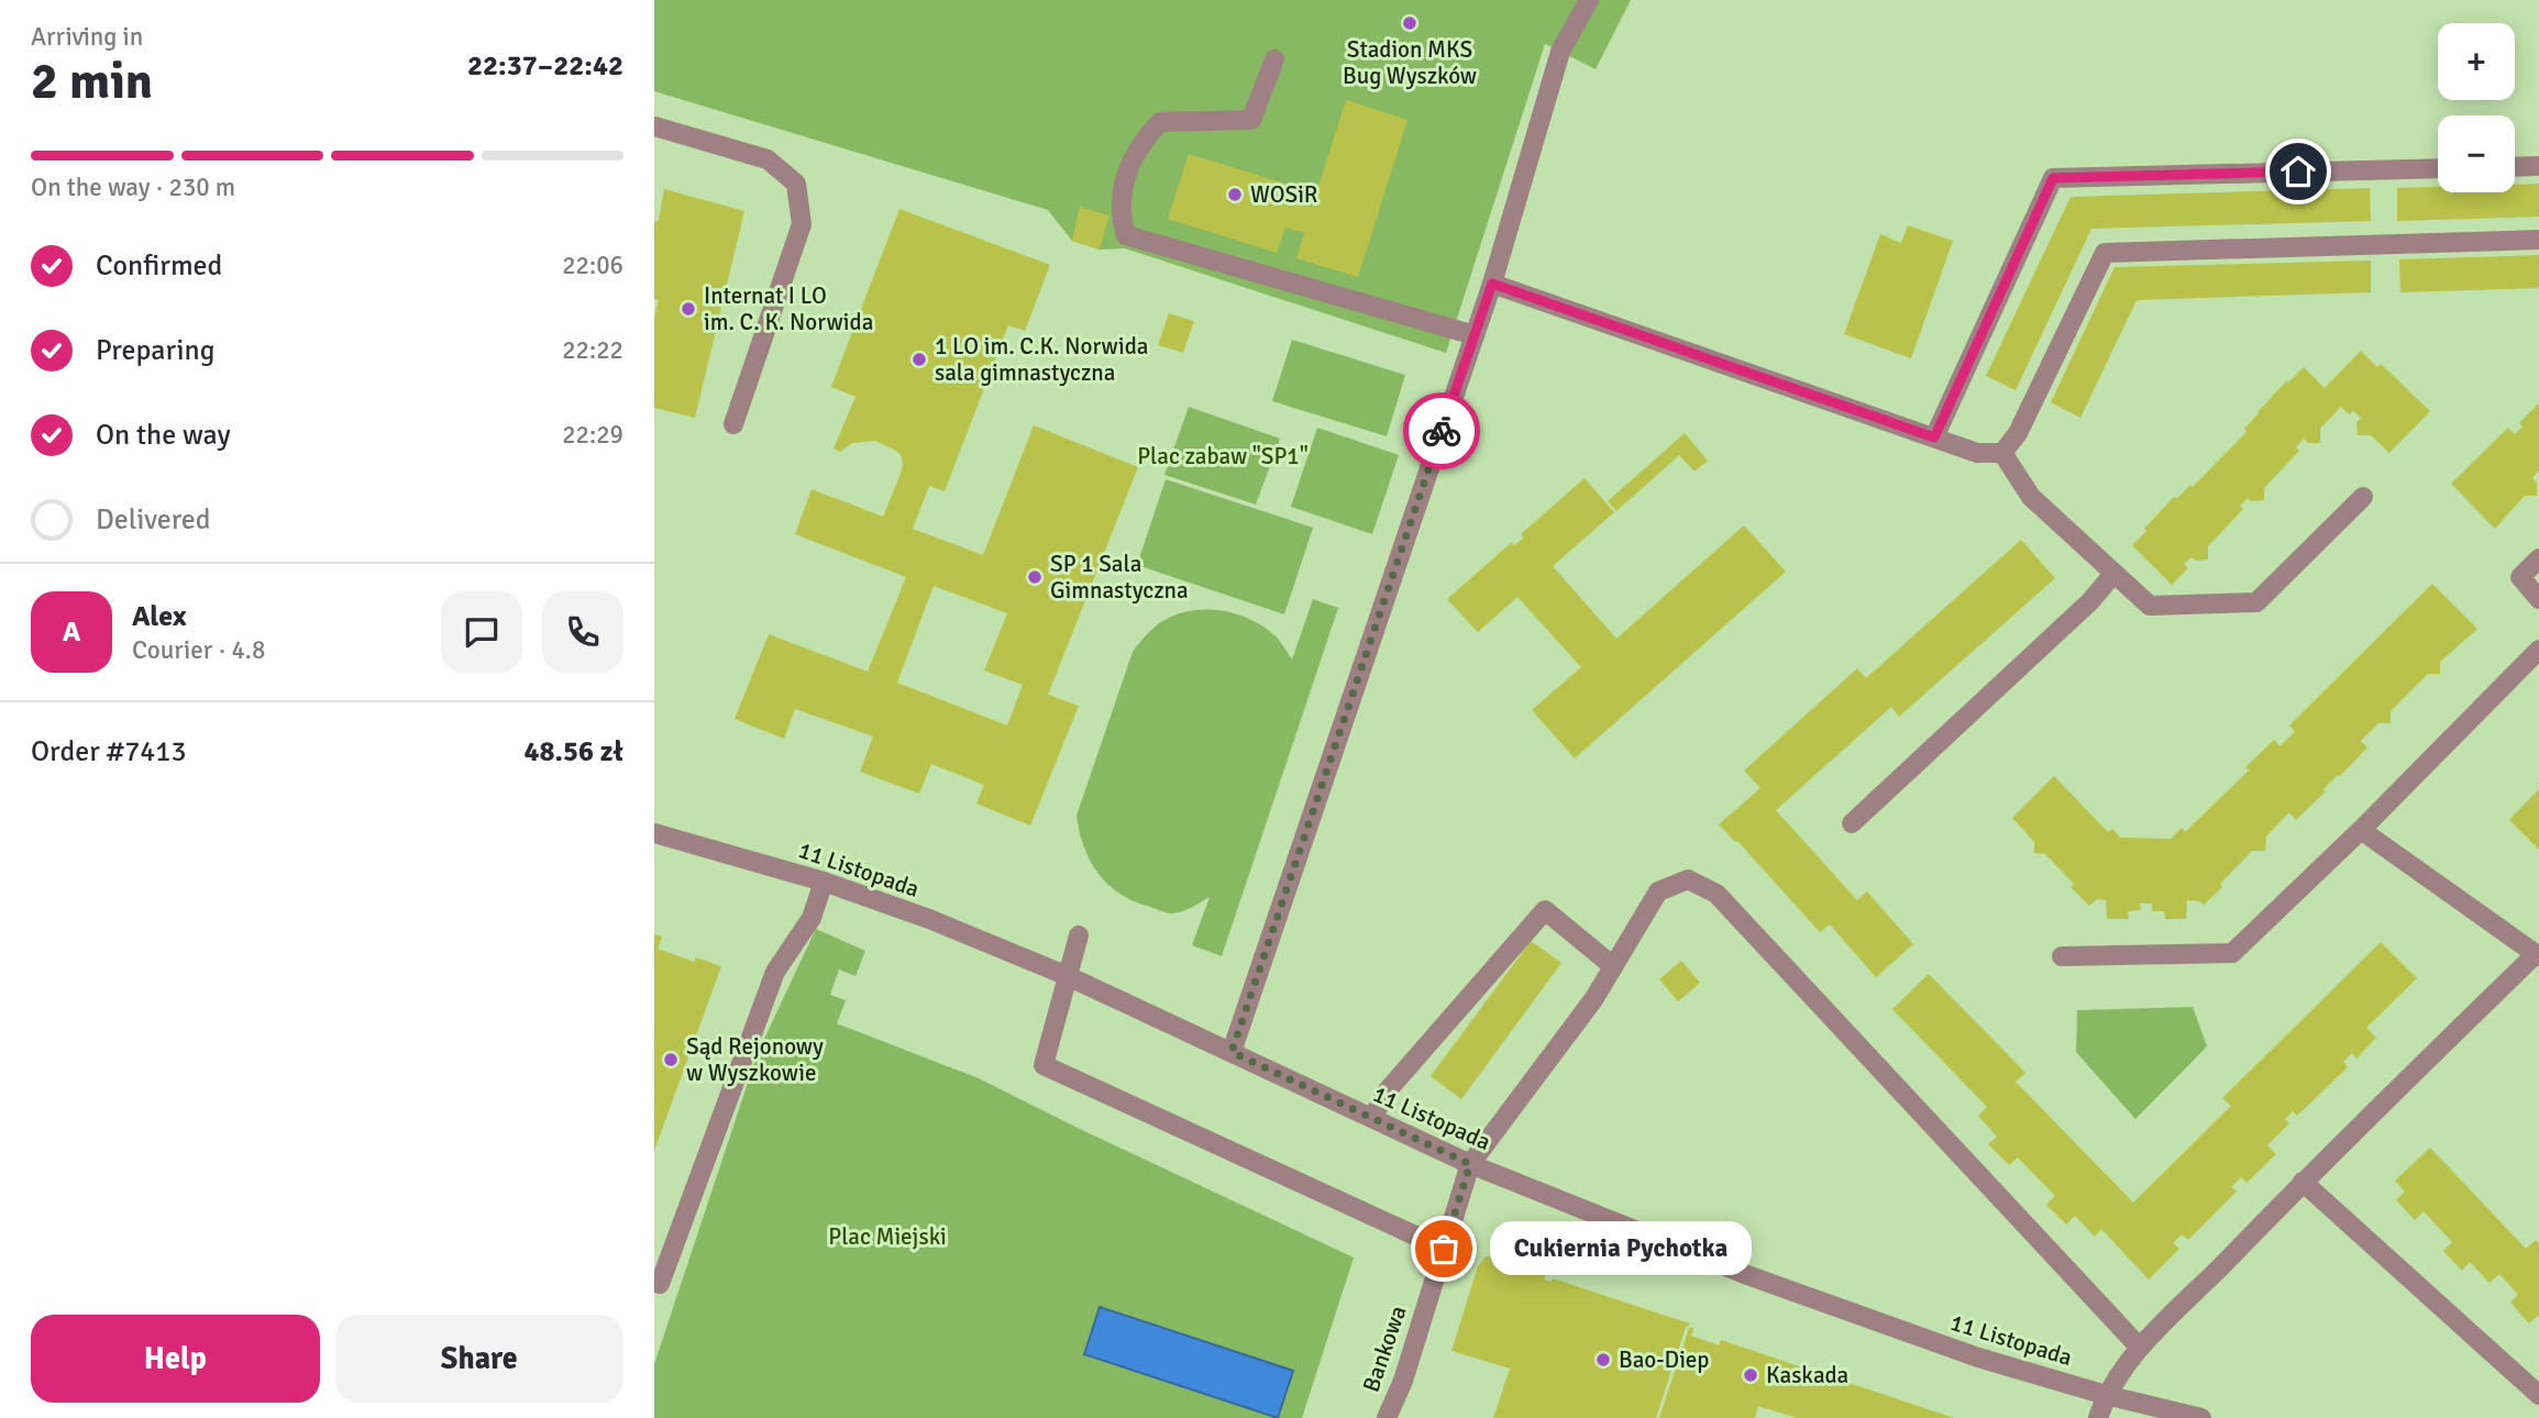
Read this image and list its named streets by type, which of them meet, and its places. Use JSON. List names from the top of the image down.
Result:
{
  "streets": {
    "street": ["11 Listopada", "Bankowa"]
  },
  "crossings": [
    ["11 Listopada", "Bankowa"]
  ],
  "parks": ["Plac zabaw \"SP1\"", "Plac Miejski"],
  "places": [
    "Stadion MKS Bug Wyszków",
    "WOSiR",
    "Internat I LO im. C. K. Norwida",
    "1 LO im. C.K. Norwida sala gimnastyczna",
    "SP 1 Sala Gimnastyczna",
    "Sąd Rejonowy w Wyszkowie",
    "Cukiernia Pychotka",
    "Bao-Diep",
    "Kaskada"
  ],
  "page": {
    "heading": ["2 min", "Arriving in", "22:37–22:42"],
    "panel": [
      "Alex",
      "Courier · 4.8",
      "Order #7413",
      "48.56 zł"
    ],
    "map_buttons": ["+", "−"],
    "bar": "On the way · 230 m",
    "list": [
      ["Confirmed", "22:06"],
      ["Preparing", "22:22"],
      ["On the way", "22:29"],
      "Delivered"
    ],
    "round": "A",
    "bubble": "Cukiernia Pychotka",
    "buttons": ["Help", "Share"]
  }
}
